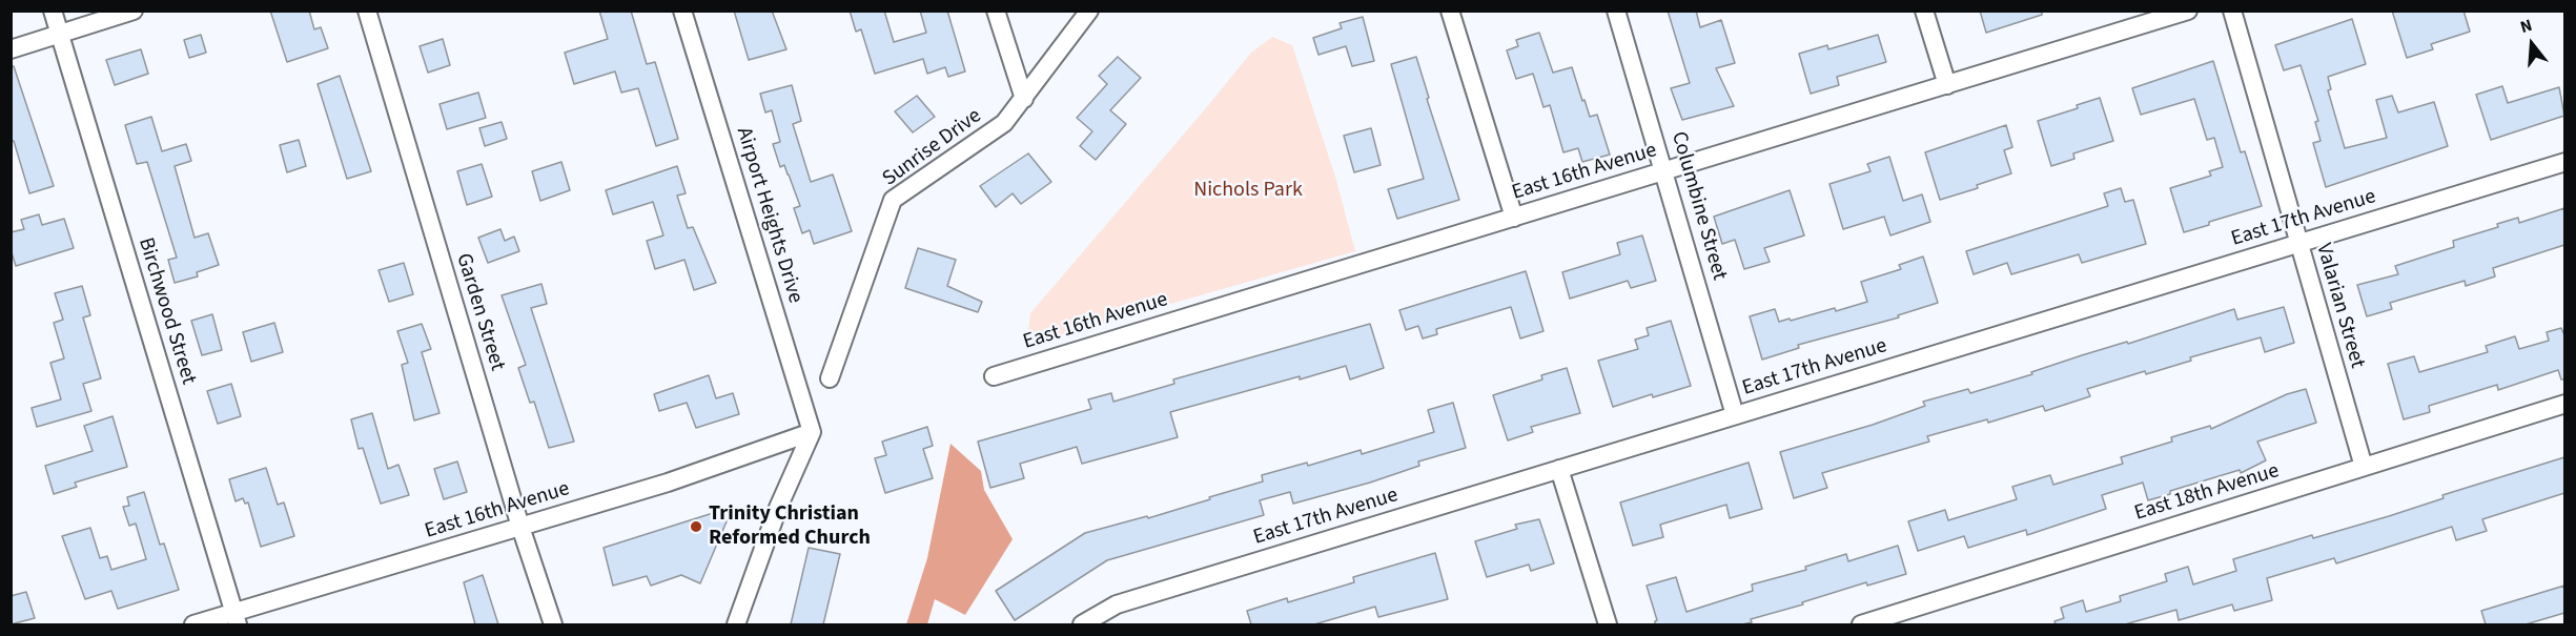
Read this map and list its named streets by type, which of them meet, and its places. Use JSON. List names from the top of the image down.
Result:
{
  "streets": {
    "street": [
      "Sunrise Drive",
      "East 16th Avenue",
      "Columbine Street",
      "Airport Heights Drive",
      "East 17th Avenue",
      "Valarian Street",
      "Birchwood Street",
      "Garden Street",
      "East 18th Avenue"
    ]
  },
  "crossings": [
    ["East 16th Avenue", "Columbine Street"],
    ["East 16th Avenue", "Airport Heights Drive"],
    ["East 16th Avenue", "Birchwood Street"],
    ["East 16th Avenue", "Garden Street"],
    ["Columbine Street", "East 17th Avenue"],
    ["East 17th Avenue", "Valarian Street"],
    ["Valarian Street", "East 18th Avenue"]
  ],
  "parks": ["Nichols Park"],
  "places": ["Trinity Christian Reformed Church"],
  "north": "top"
}
